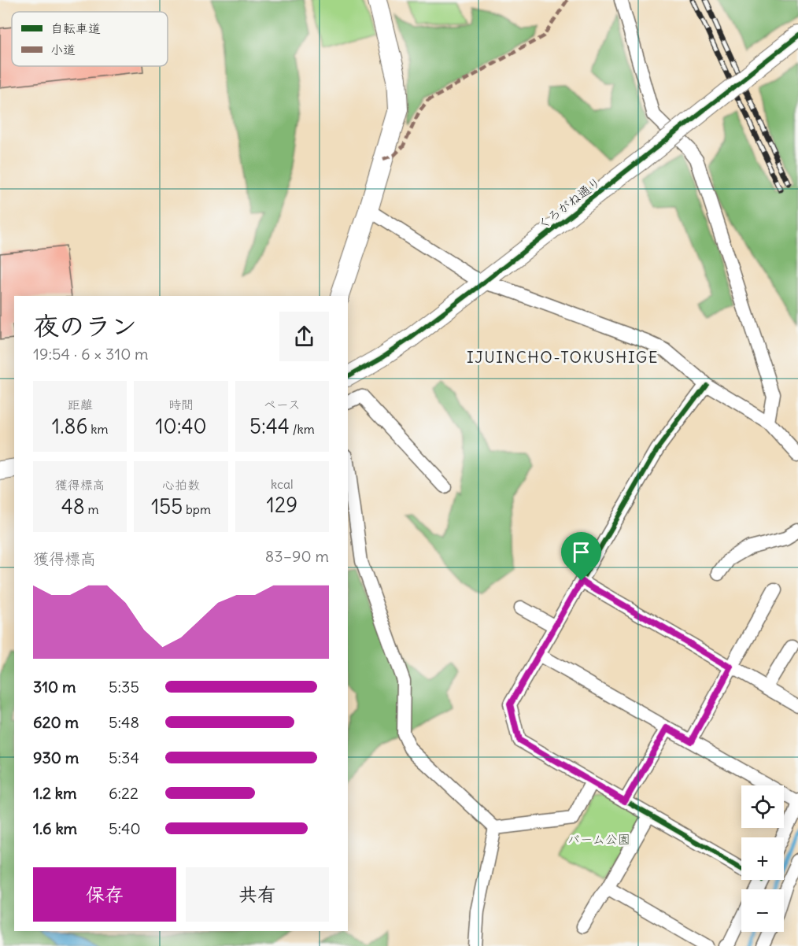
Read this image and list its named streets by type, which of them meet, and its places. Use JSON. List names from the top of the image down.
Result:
{
  "streets": {
    "street": ["くろがね通り"]
  },
  "districts": ["IJUINCHO-TOKUSHIGE"],
  "parks": ["パーム公園"],
  "legend": ["自転車道", "小道"],
  "page": {
    "heading": ["夜のラン", "19:54 · 6 × 310 m"],
    "stats": [
      ["距離", "1.86 km"],
      ["時間", "10:40"],
      ["ペース", "5:44 /km"],
      ["獲得標高", "48 m"],
      ["心拍数", "155 bpm"],
      ["kcal", "129"]
    ],
    "chart": ["獲得標高", "83–90 m"],
    "list": [
      {
        "name": "310 m",
        "note": "5:35"
      },
      {
        "name": "620 m",
        "note": "5:48"
      },
      {
        "name": "930 m",
        "note": "5:34"
      },
      {
        "name": "1.2 km",
        "note": "6:22"
      },
      {
        "name": "1.6 km",
        "note": "5:40"
      }
    ],
    "map_buttons": ["+", "−"],
    "buttons": ["保存", "共有"]
  }
}
